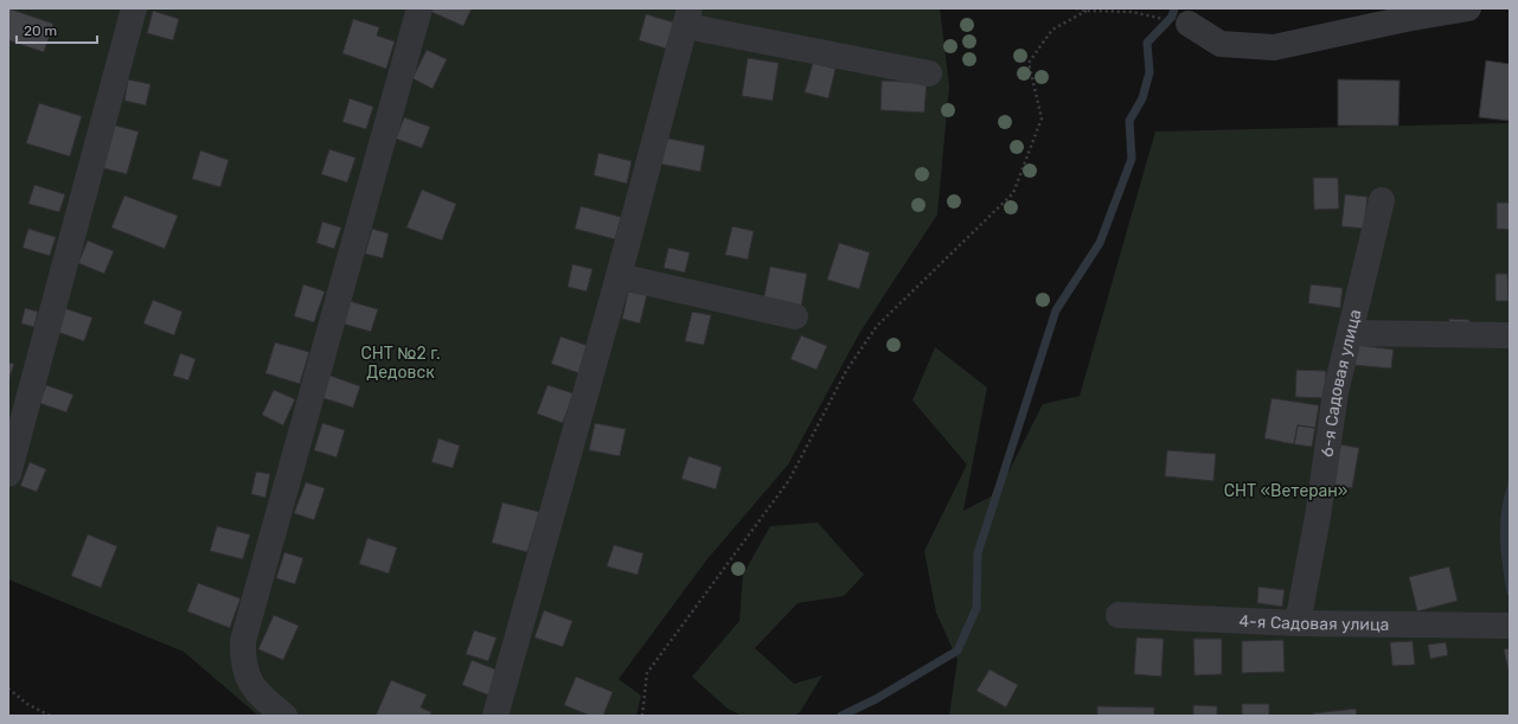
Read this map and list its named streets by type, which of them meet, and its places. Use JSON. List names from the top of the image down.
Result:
{
  "streets": {
    "street": ["6-я Садовая улица", "4-я Садовая улица"]
  },
  "crossings": [
    ["6-я Садовая улица", "4-я Садовая улица"]
  ],
  "parks": ["СНТ №2 г. Дедовск", "СНТ «Ветеран»"],
  "scale_bar": "20 m"
}
